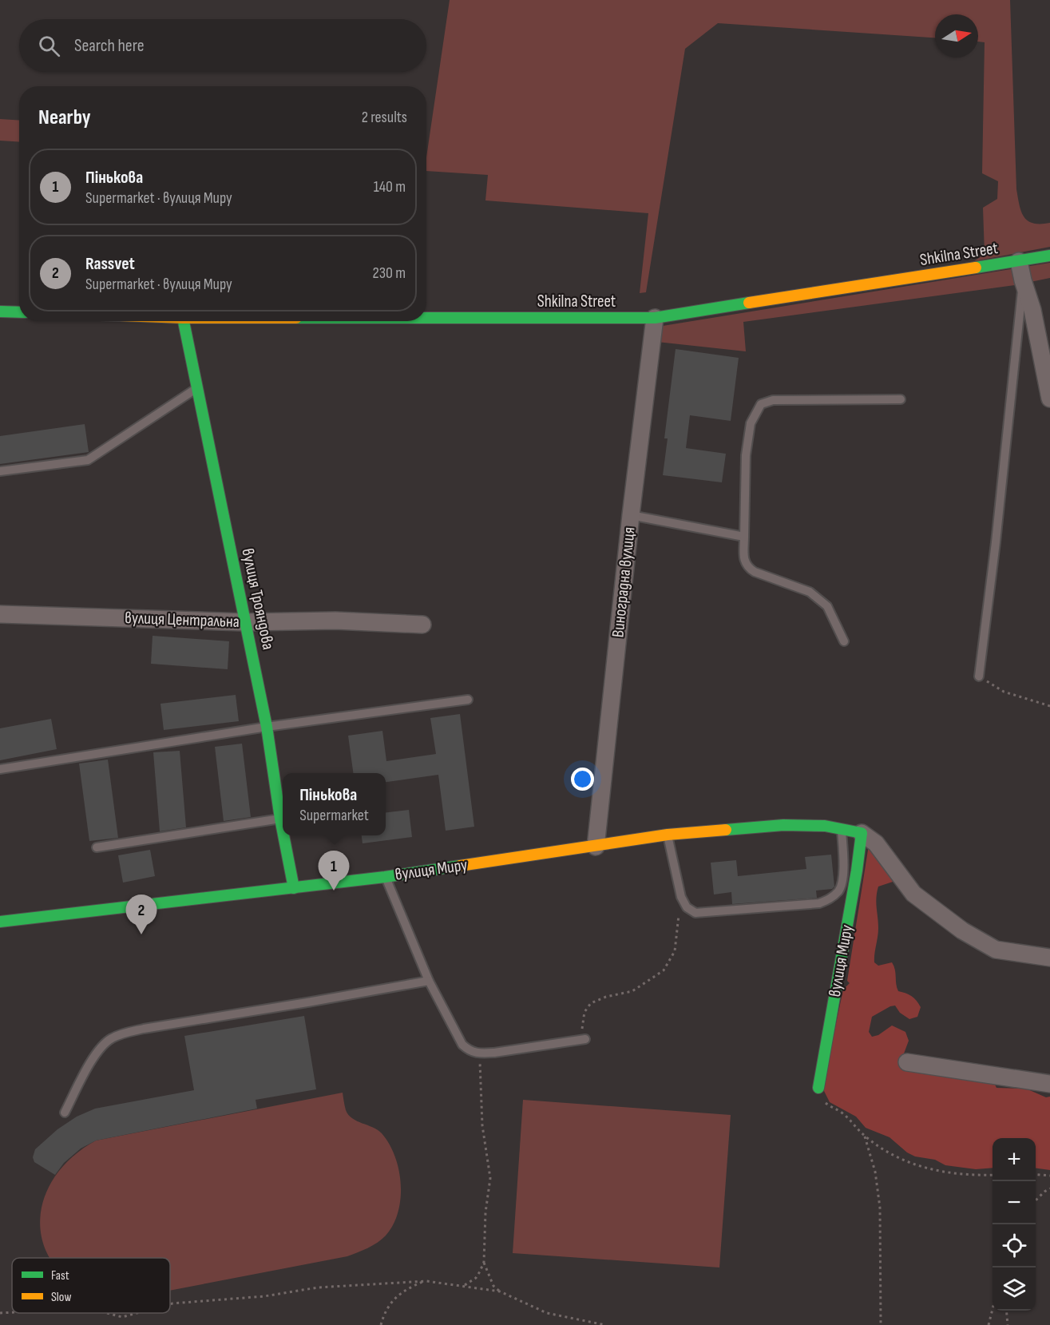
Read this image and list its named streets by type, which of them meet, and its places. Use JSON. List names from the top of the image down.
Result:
{
  "streets": {
    "street": [
      "Shkilna Street",
      "Виноградна вулиця",
      "вулиця Трояндова",
      "вулиця Центральна",
      "вулиця Миру"
    ]
  },
  "crossings": [
    ["Shkilna Street", "Виноградна вулиця"],
    ["Виноградна вулиця", "вулиця Миру"],
    ["вулиця Трояндова", "вулиця Центральна"],
    ["вулиця Трояндова", "вулиця Миру"]
  ],
  "legend": ["Fast", "Slow"],
  "north": "right",
  "page": {
    "search": "Search here",
    "heading": ["Nearby", "2 results"],
    "list": [
      {
        "mark": "1",
        "name": "Пінькова",
        "note": "Supermarket · вулиця Миру",
        "value": "140 m"
      },
      {
        "mark": "2",
        "name": "Rassvet",
        "note": "Supermarket · вулиця Миру",
        "value": "230 m"
      }
    ],
    "popup": ["Пінькова", "Supermarket"],
    "pins": ["1", "2"],
    "map_buttons": ["+", "−"]
  }
}
